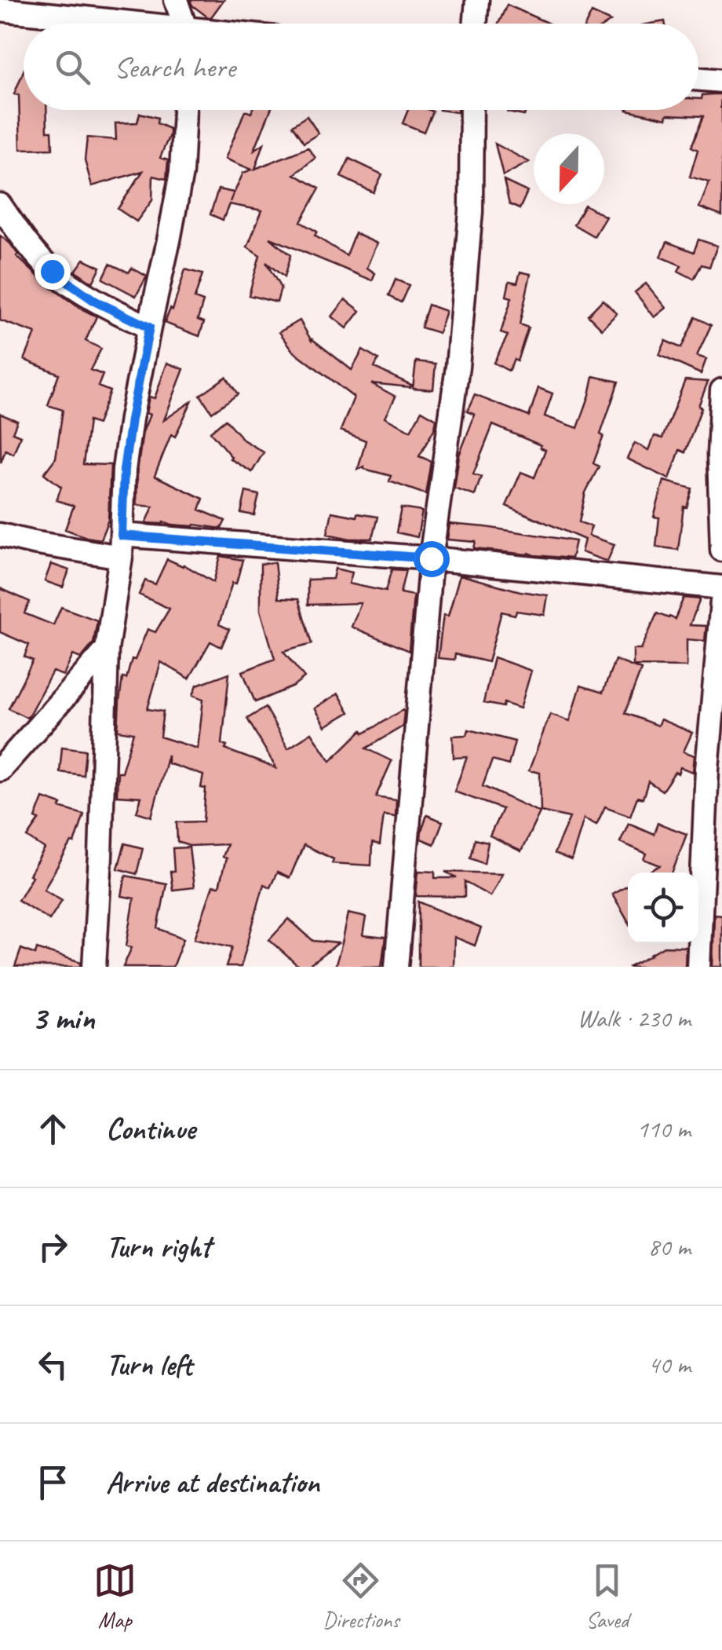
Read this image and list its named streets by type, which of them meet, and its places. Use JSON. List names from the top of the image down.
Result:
{
  "north": "bottom",
  "page": {
    "search": "Search here",
    "heading": ["3 min", "Walk · 230 m"],
    "list": [
      ["Continue", "110 m"],
      ["Turn right", "80 m"],
      ["Turn left", "40 m"],
      "Arrive at destination"
    ],
    "nav": ["Map", "Directions", "Saved"]
  }
}
